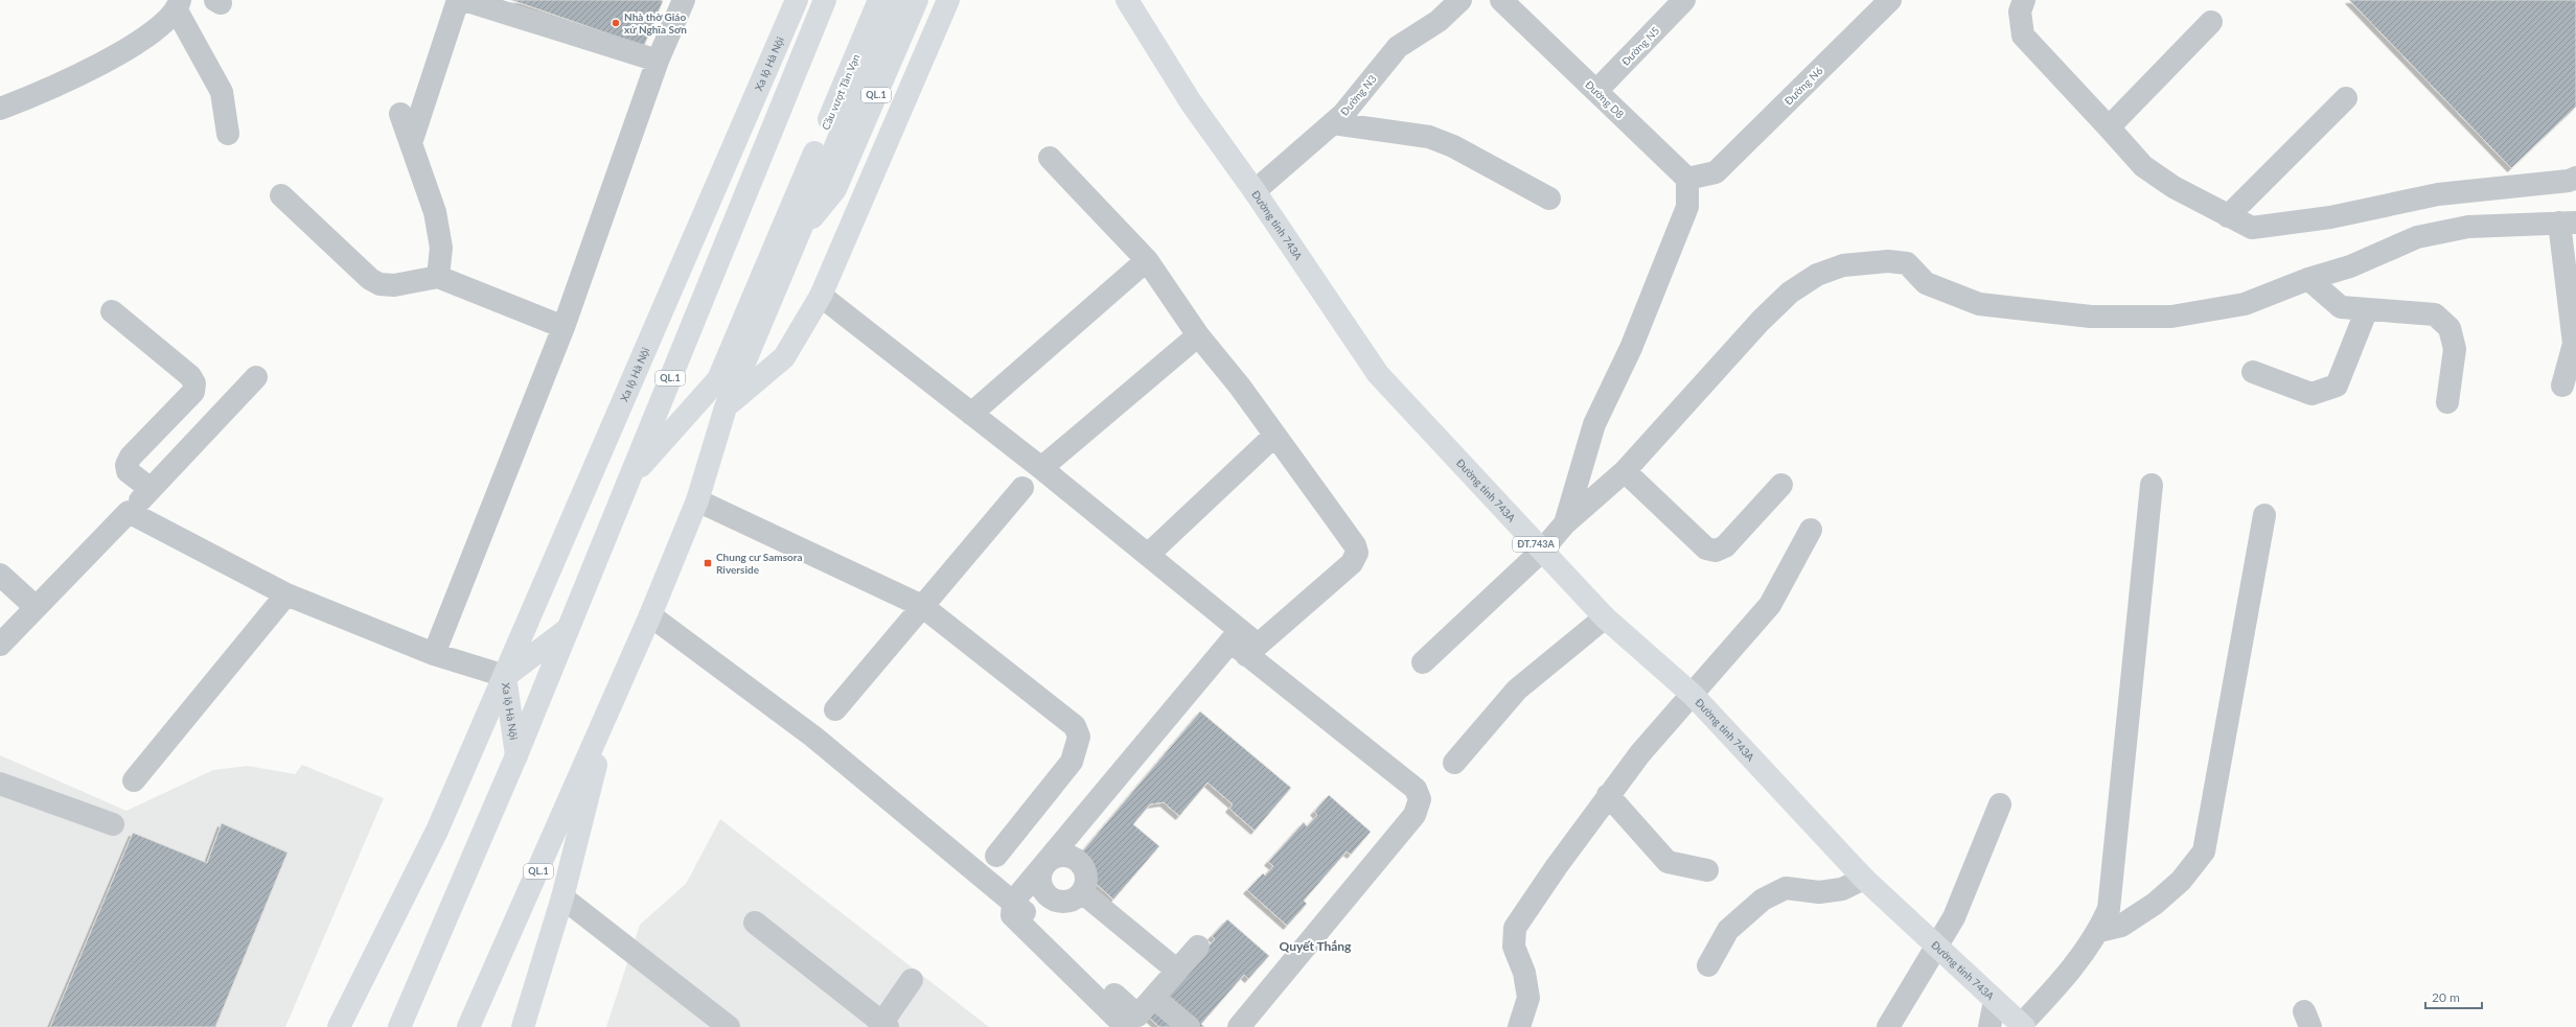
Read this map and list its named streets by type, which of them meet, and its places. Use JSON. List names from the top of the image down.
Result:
{
  "streets": {
    "main road": [
      "Xa lộ Hà Nội",
      "Cầu vượt Tân Vạn",
      "QL.1",
      "Đường tỉnh 743A",
      "ĐT.743A"
    ],
    "street": [
      "Đường N5",
      "Đường N6",
      "Đường N3",
      "Đường D8"
    ]
  },
  "crossings": [
    ["Đường N5", "Đường D8"],
    ["Xa lộ Hà Nội", "Cầu vượt Tân Vạn"],
    ["Xa lộ Hà Nội", "QL.1"],
    ["Đường N6", "Đường D8"],
    ["Cầu vượt Tân Vạn", "QL.1"],
    ["Đường N3", "Đường tỉnh 743A"]
  ],
  "districts": ["Quyết Thắng"],
  "places": {
    "other": ["Nhà thờ Giáo xứ Nghĩa Sơn"],
    "transit": ["Chung cư Samsora Riverside"]
  },
  "scale_bar": "20 m"
}
